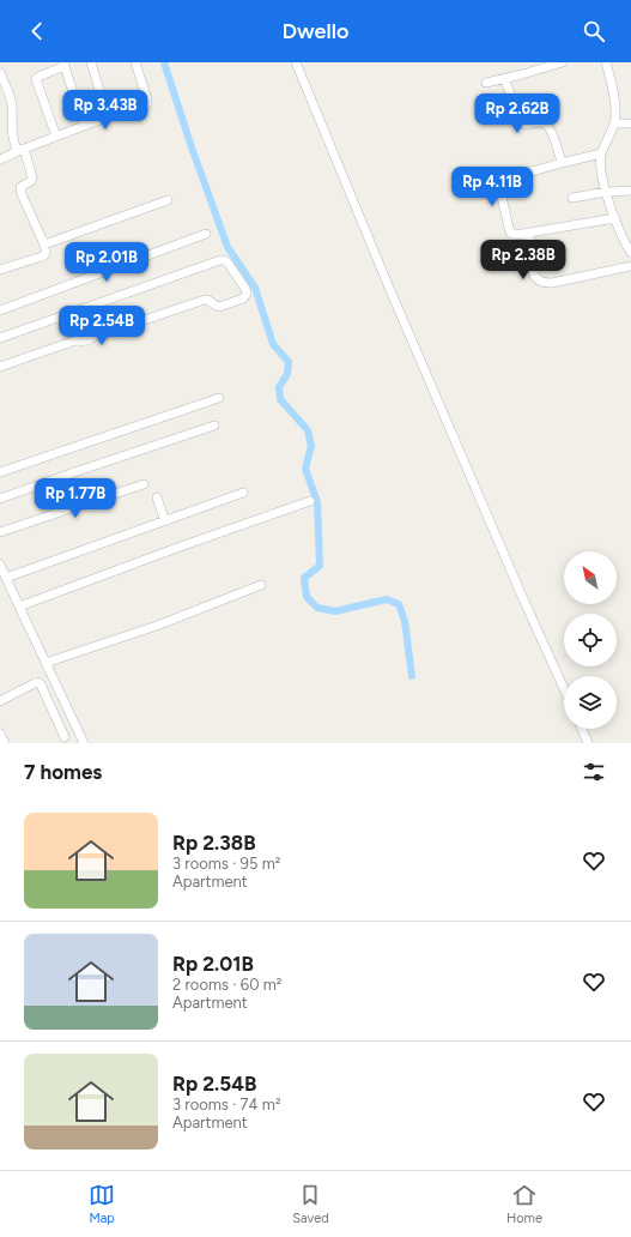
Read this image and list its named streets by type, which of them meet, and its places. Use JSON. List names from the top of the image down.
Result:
{
  "north": "top left",
  "page": {
    "header": "Dwello",
    "price": [
      "Rp 3.43B",
      "Rp 2.62B",
      "Rp 4.11B",
      "Rp 2.38B",
      "Rp 2.01B",
      "Rp 2.54B",
      "Rp 1.77B"
    ],
    "heading": "7 homes",
    "list": [
      {
        "name": "Rp 2.38B",
        "note": "3 rooms · 95 m² · Apartment"
      },
      {
        "name": "Rp 2.01B",
        "note": "2 rooms · 60 m² · Apartment"
      },
      {
        "name": "Rp 2.54B",
        "note": "3 rooms · 74 m² · Apartment"
      }
    ],
    "tabs": ["Map", "Saved", "Home"]
  }
}
